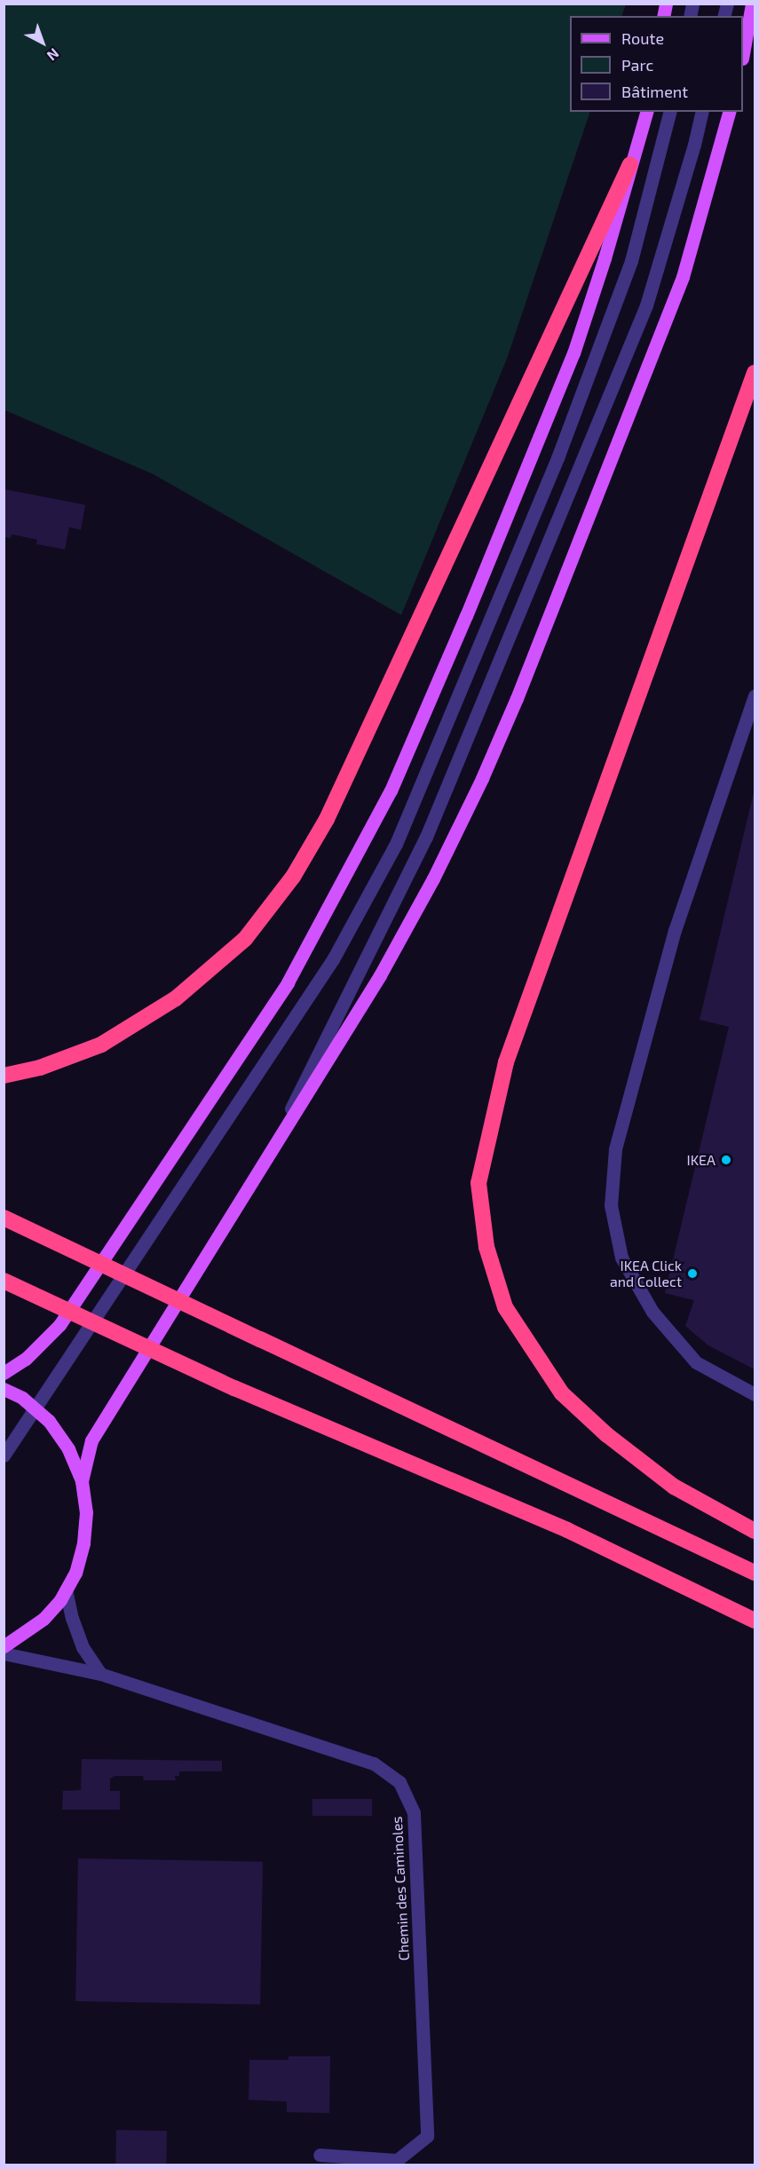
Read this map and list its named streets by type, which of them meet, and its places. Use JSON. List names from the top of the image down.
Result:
{
  "streets": {
    "street": ["Chemin des Caminoles"]
  },
  "places": ["IKEA", "IKEA Click and Collect"],
  "legend": ["Route", "Parc", "Bâtiment"],
  "north": "bottom right"
}
